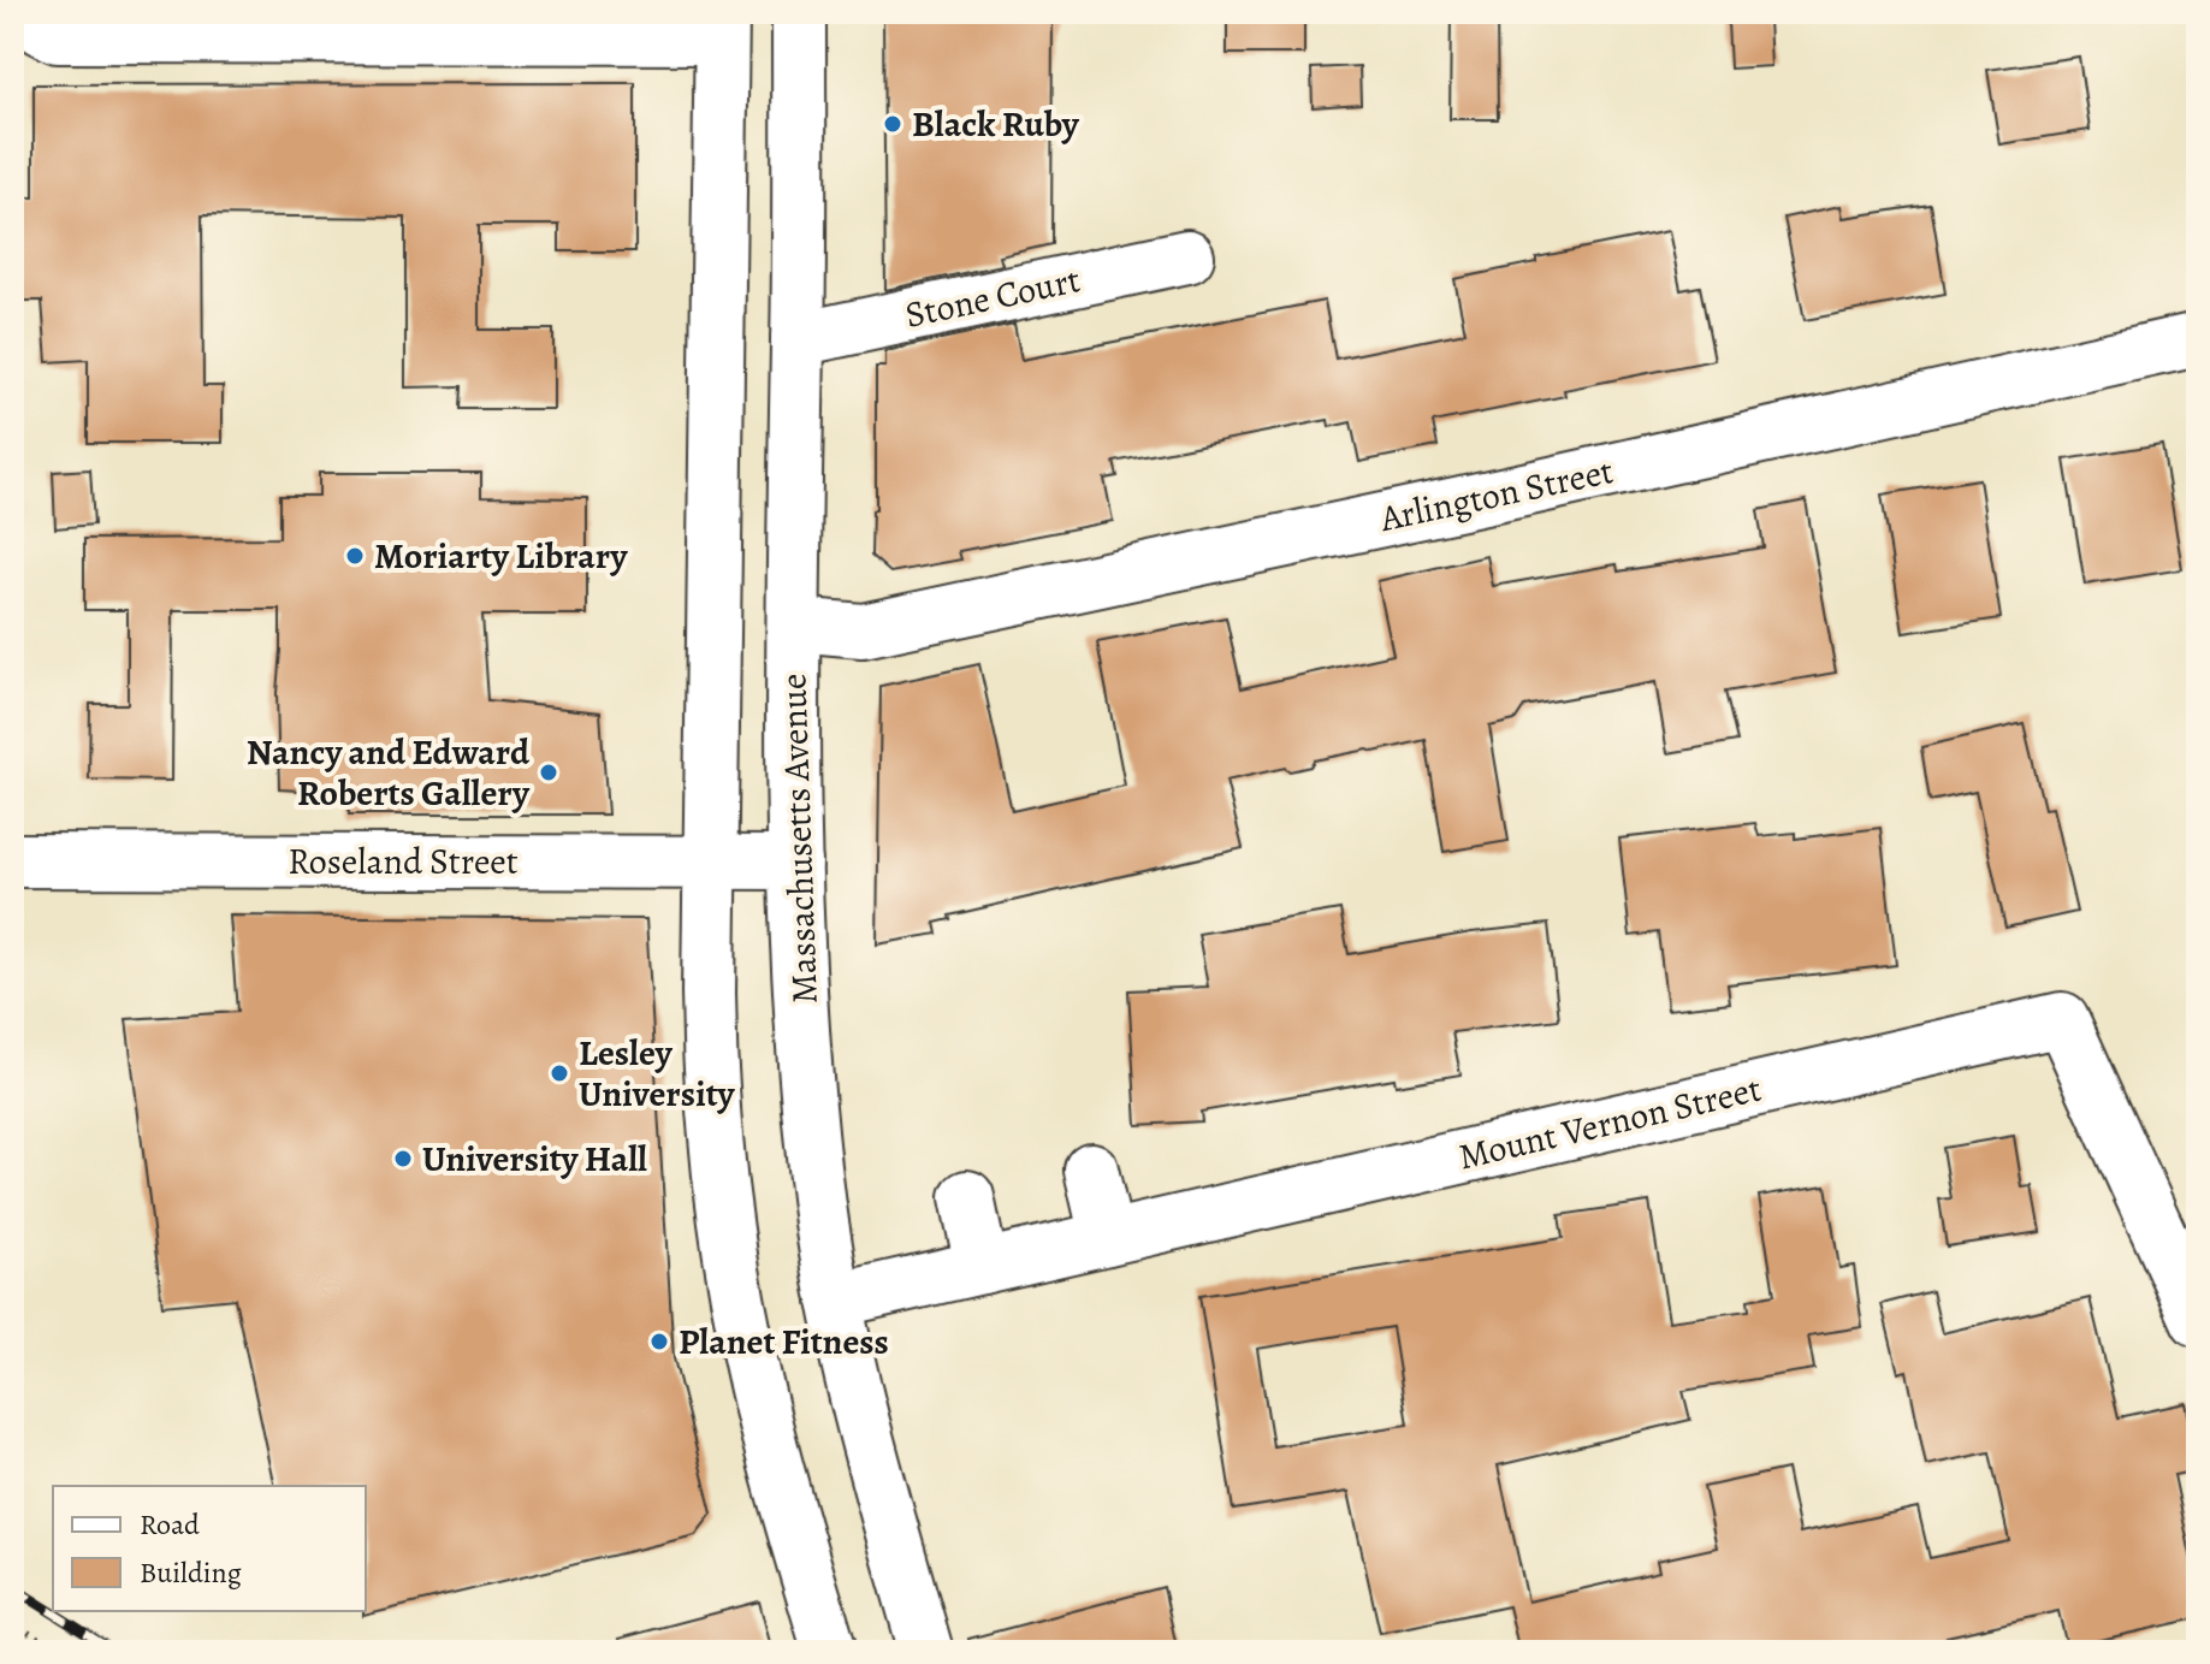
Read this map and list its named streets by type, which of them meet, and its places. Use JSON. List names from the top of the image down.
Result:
{
  "streets": {
    "street": [
      "Stone Court",
      "Arlington Street",
      "Massachusetts Avenue",
      "Roseland Street",
      "Mount Vernon Street"
    ]
  },
  "crossings": [
    ["Stone Court", "Massachusetts Avenue"],
    ["Arlington Street", "Massachusetts Avenue"],
    ["Massachusetts Avenue", "Roseland Street"],
    ["Massachusetts Avenue", "Mount Vernon Street"]
  ],
  "places": [
    "Black Ruby",
    "Moriarty Library",
    "Nancy and Edward Roberts Gallery",
    "Lesley University",
    "University Hall",
    "Planet Fitness"
  ],
  "legend": ["Road", "Building"]
}
